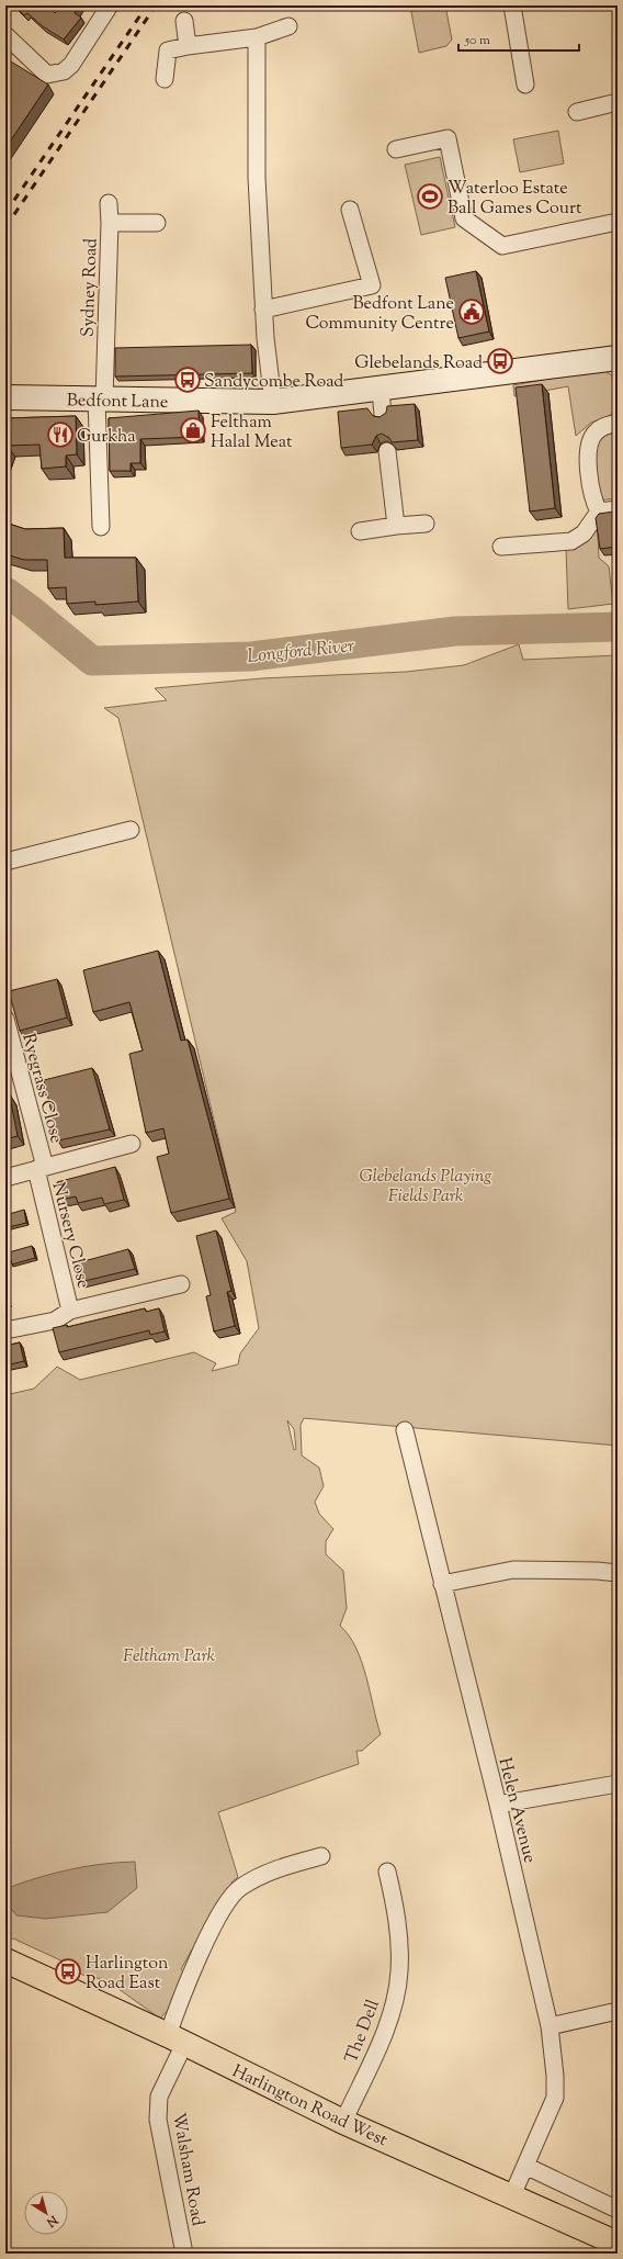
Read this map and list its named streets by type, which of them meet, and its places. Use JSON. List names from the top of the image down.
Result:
{
  "streets": {
    "main road": ["Bedfont Lane", "Harlington Road West"],
    "street": [
      "Sydney Road",
      "Ryegrass Close",
      "Nursery Close",
      "Helen Avenue",
      "The Dell",
      "Walsham Road"
    ]
  },
  "crossings": [
    ["Sydney Road", "Bedfont Lane"],
    ["Ryegrass Close", "Nursery Close"],
    ["Helen Avenue", "Harlington Road West"],
    ["The Dell", "Harlington Road West"],
    ["Harlington Road West", "Walsham Road"]
  ],
  "water": ["Longford River"],
  "parks": ["Glebelands Playing Fields Park", "Feltham Park"],
  "places": {
    "sports": ["Waterloo Estate Ball Games Court"],
    "public building": ["Bedfont Lane Community Centre"],
    "bus stop": ["Glebelands Road", "Sandycombe Road", "Harlington Road East"],
    "shop": ["Feltham Halal Meat"],
    "restaurant": ["Gurkha"]
  },
  "scale_bar": "50 m",
  "north": "bottom right"
}
